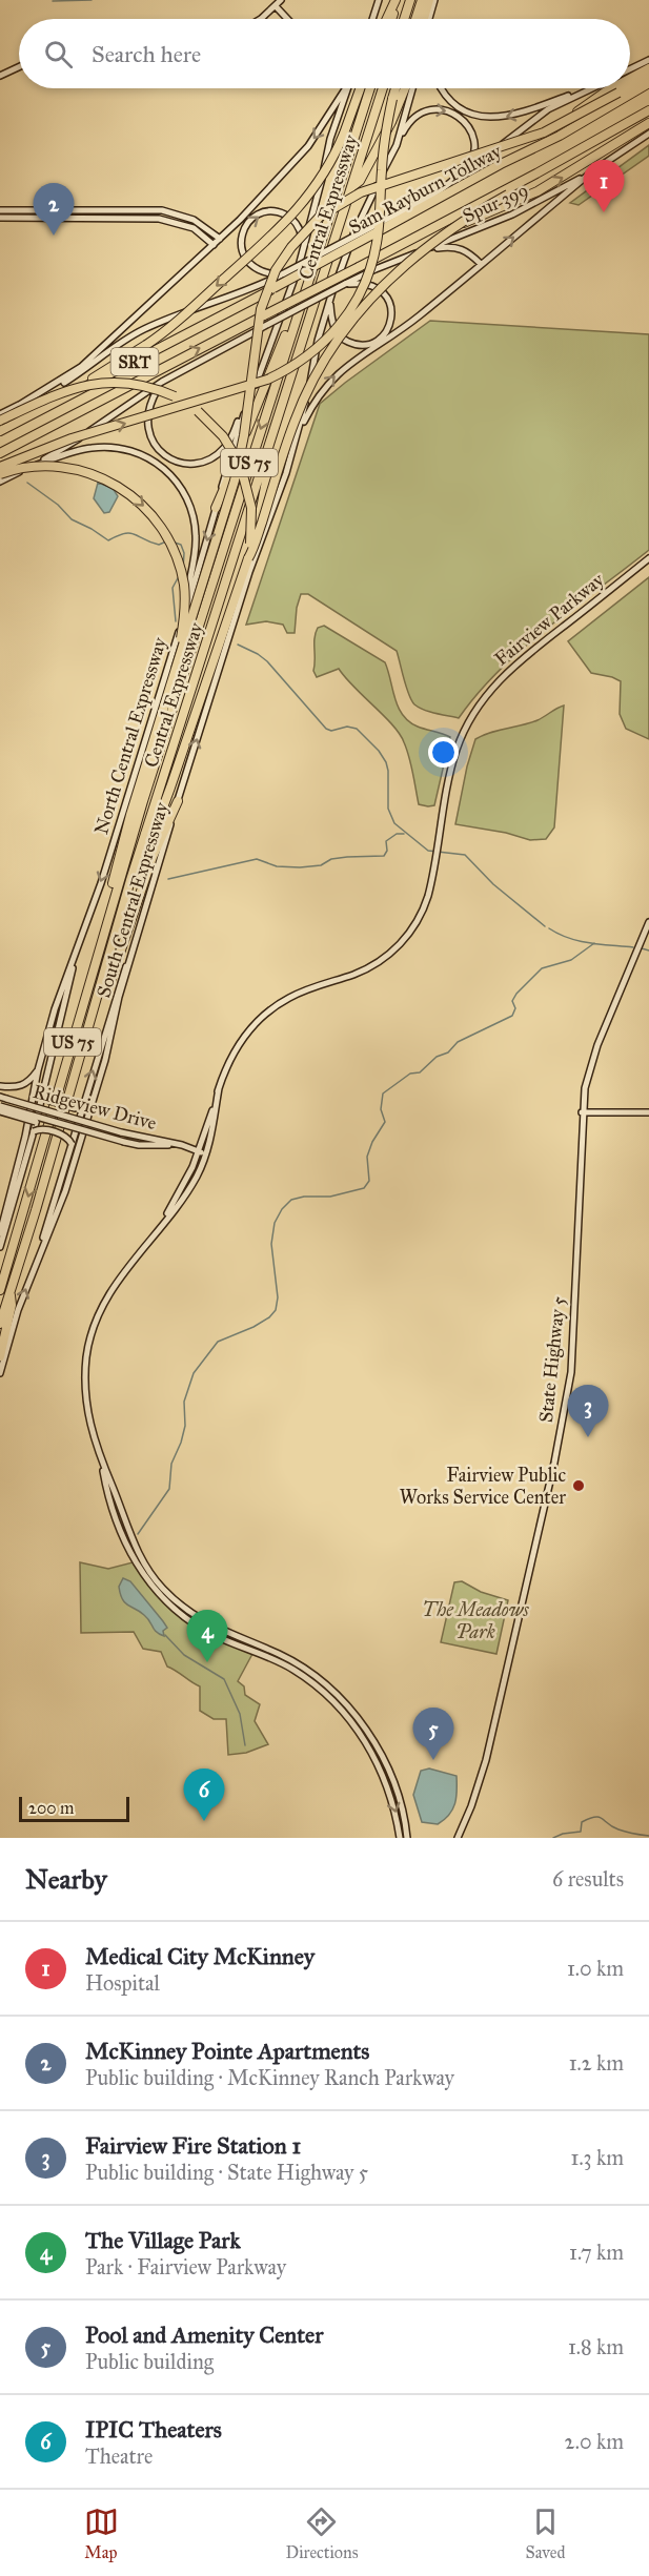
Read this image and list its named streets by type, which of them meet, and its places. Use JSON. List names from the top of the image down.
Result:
{
  "streets": {
    "highway": [
      "Sam Rayburn Tollway",
      "Central Expressway",
      "SRT",
      "US 75"
    ],
    "main road": [
      "Spur 399",
      "Fairview Parkway",
      "North Central Expressway",
      "South Central Expressway",
      "Ridgeview Drive",
      "State Highway 5"
    ]
  },
  "crossings": [
    ["Fairview Parkway", "Ridgeview Drive"]
  ],
  "one_way": ["North Central Expressway"],
  "parks": ["The Meadows Park"],
  "places": ["Fairview Public Works Service Center"],
  "scale_bar": "200 m",
  "page": {
    "search": "Search here",
    "pins": [
      "1",
      "2",
      "3",
      "4",
      "5",
      "6"
    ],
    "scale": "200 m",
    "heading": ["Nearby", "6 results"],
    "list": [
      {
        "mark": "1",
        "name": "Medical City McKinney",
        "note": "Hospital",
        "value": "1.0 km"
      },
      {
        "mark": "2",
        "name": "McKinney Pointe Apartments",
        "note": "Public building · McKinney Ranch Parkway",
        "value": "1.2 km"
      },
      {
        "mark": "3",
        "name": "Fairview Fire Station 1",
        "note": "Public building · State Highway 5",
        "value": "1.3 km"
      },
      {
        "mark": "4",
        "name": "The Village Park",
        "note": "Park · Fairview Parkway",
        "value": "1.7 km"
      },
      {
        "mark": "5",
        "name": "Pool and Amenity Center",
        "note": "Public building",
        "value": "1.8 km"
      },
      {
        "mark": "6",
        "name": "IPIC Theaters",
        "note": "Theatre",
        "value": "2.0 km"
      }
    ],
    "nav": ["Map", "Directions", "Saved"]
  }
}
